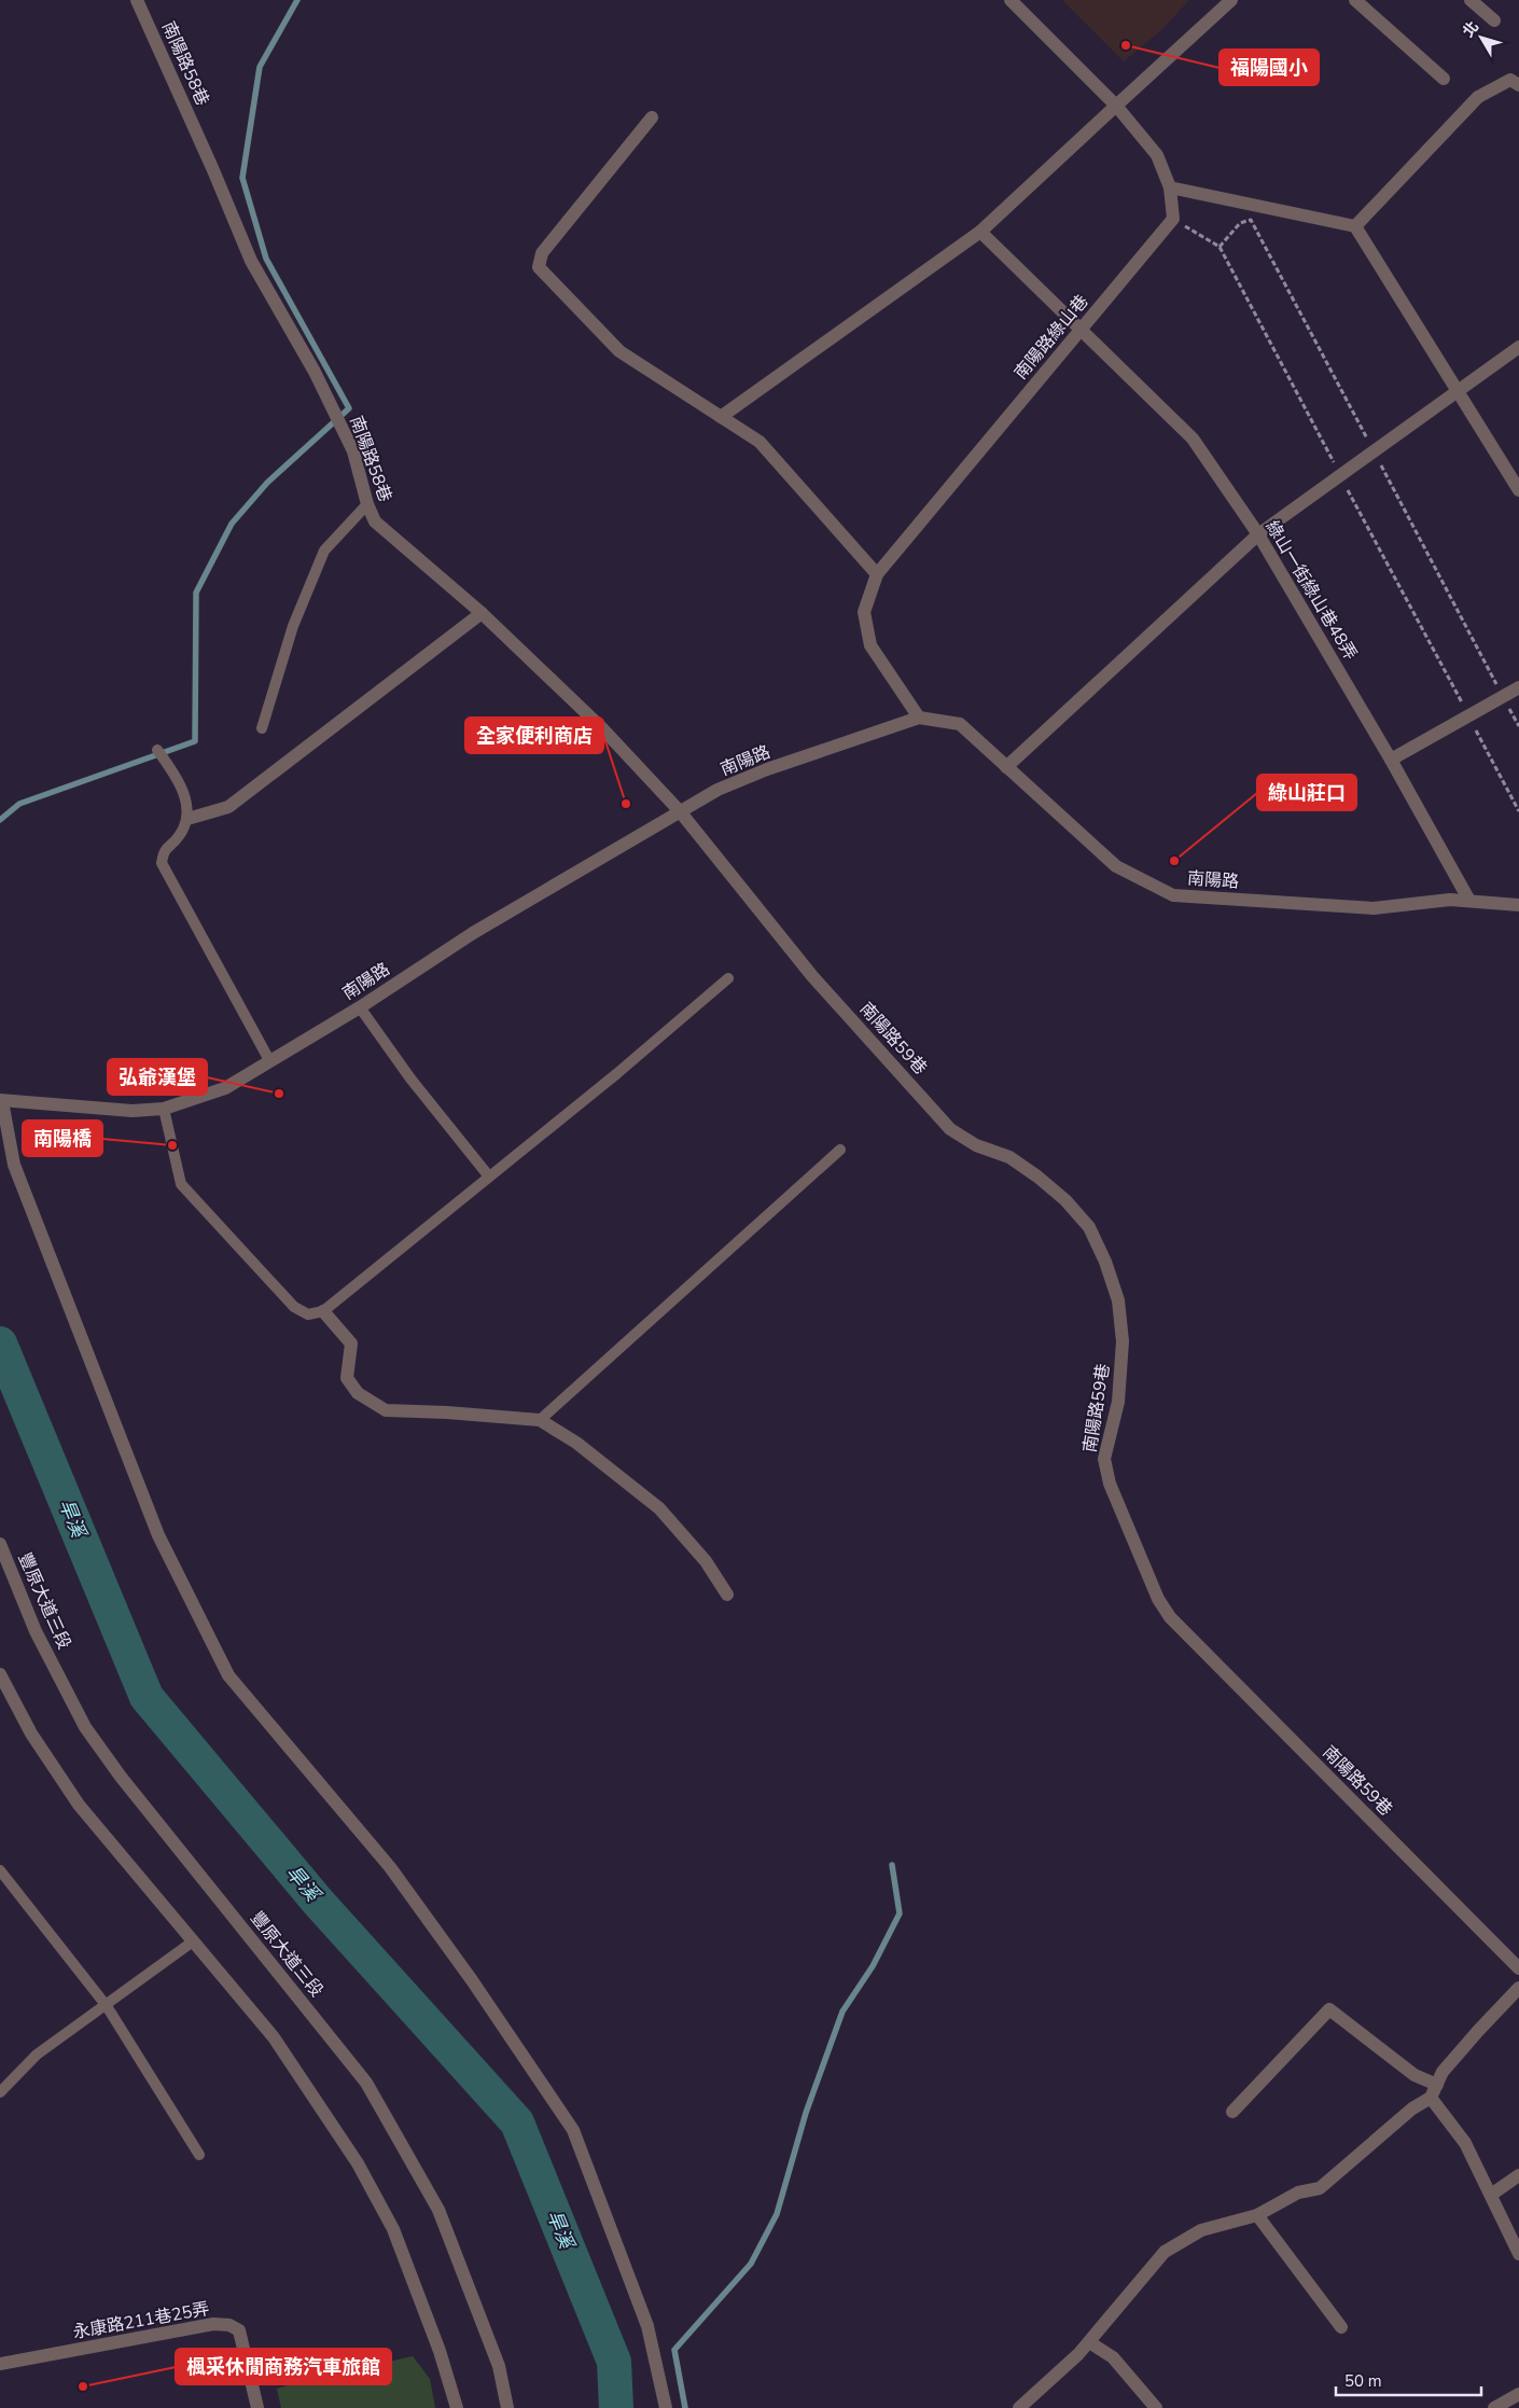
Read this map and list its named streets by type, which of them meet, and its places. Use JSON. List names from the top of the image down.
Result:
{
  "streets": {
    "street": [
      "南陽路58巷",
      "南陽路綠山巷",
      "綠山一街綠山巷48弄",
      "南陽路",
      "南陽路59巷",
      "豐原大道三段",
      "永康路211巷25弄"
    ]
  },
  "crossings": [
    ["南陽路58巷", "南陽路"],
    ["南陽路58巷", "南陽路59巷"],
    ["南陽路綠山巷", "綠山一街綠山巷48弄"],
    ["南陽路綠山巷", "南陽路"],
    ["綠山一街綠山巷48弄", "南陽路"],
    ["南陽路", "南陽路59巷"]
  ],
  "water": ["旱溪"],
  "places": [
    "福陽國小",
    "全家便利商店",
    "綠山莊口",
    "弘爺漢堡",
    "南陽橋",
    "楓采休閒商務汽車旅館"
  ],
  "scale_bar": "50 m",
  "north": "top left"
}
